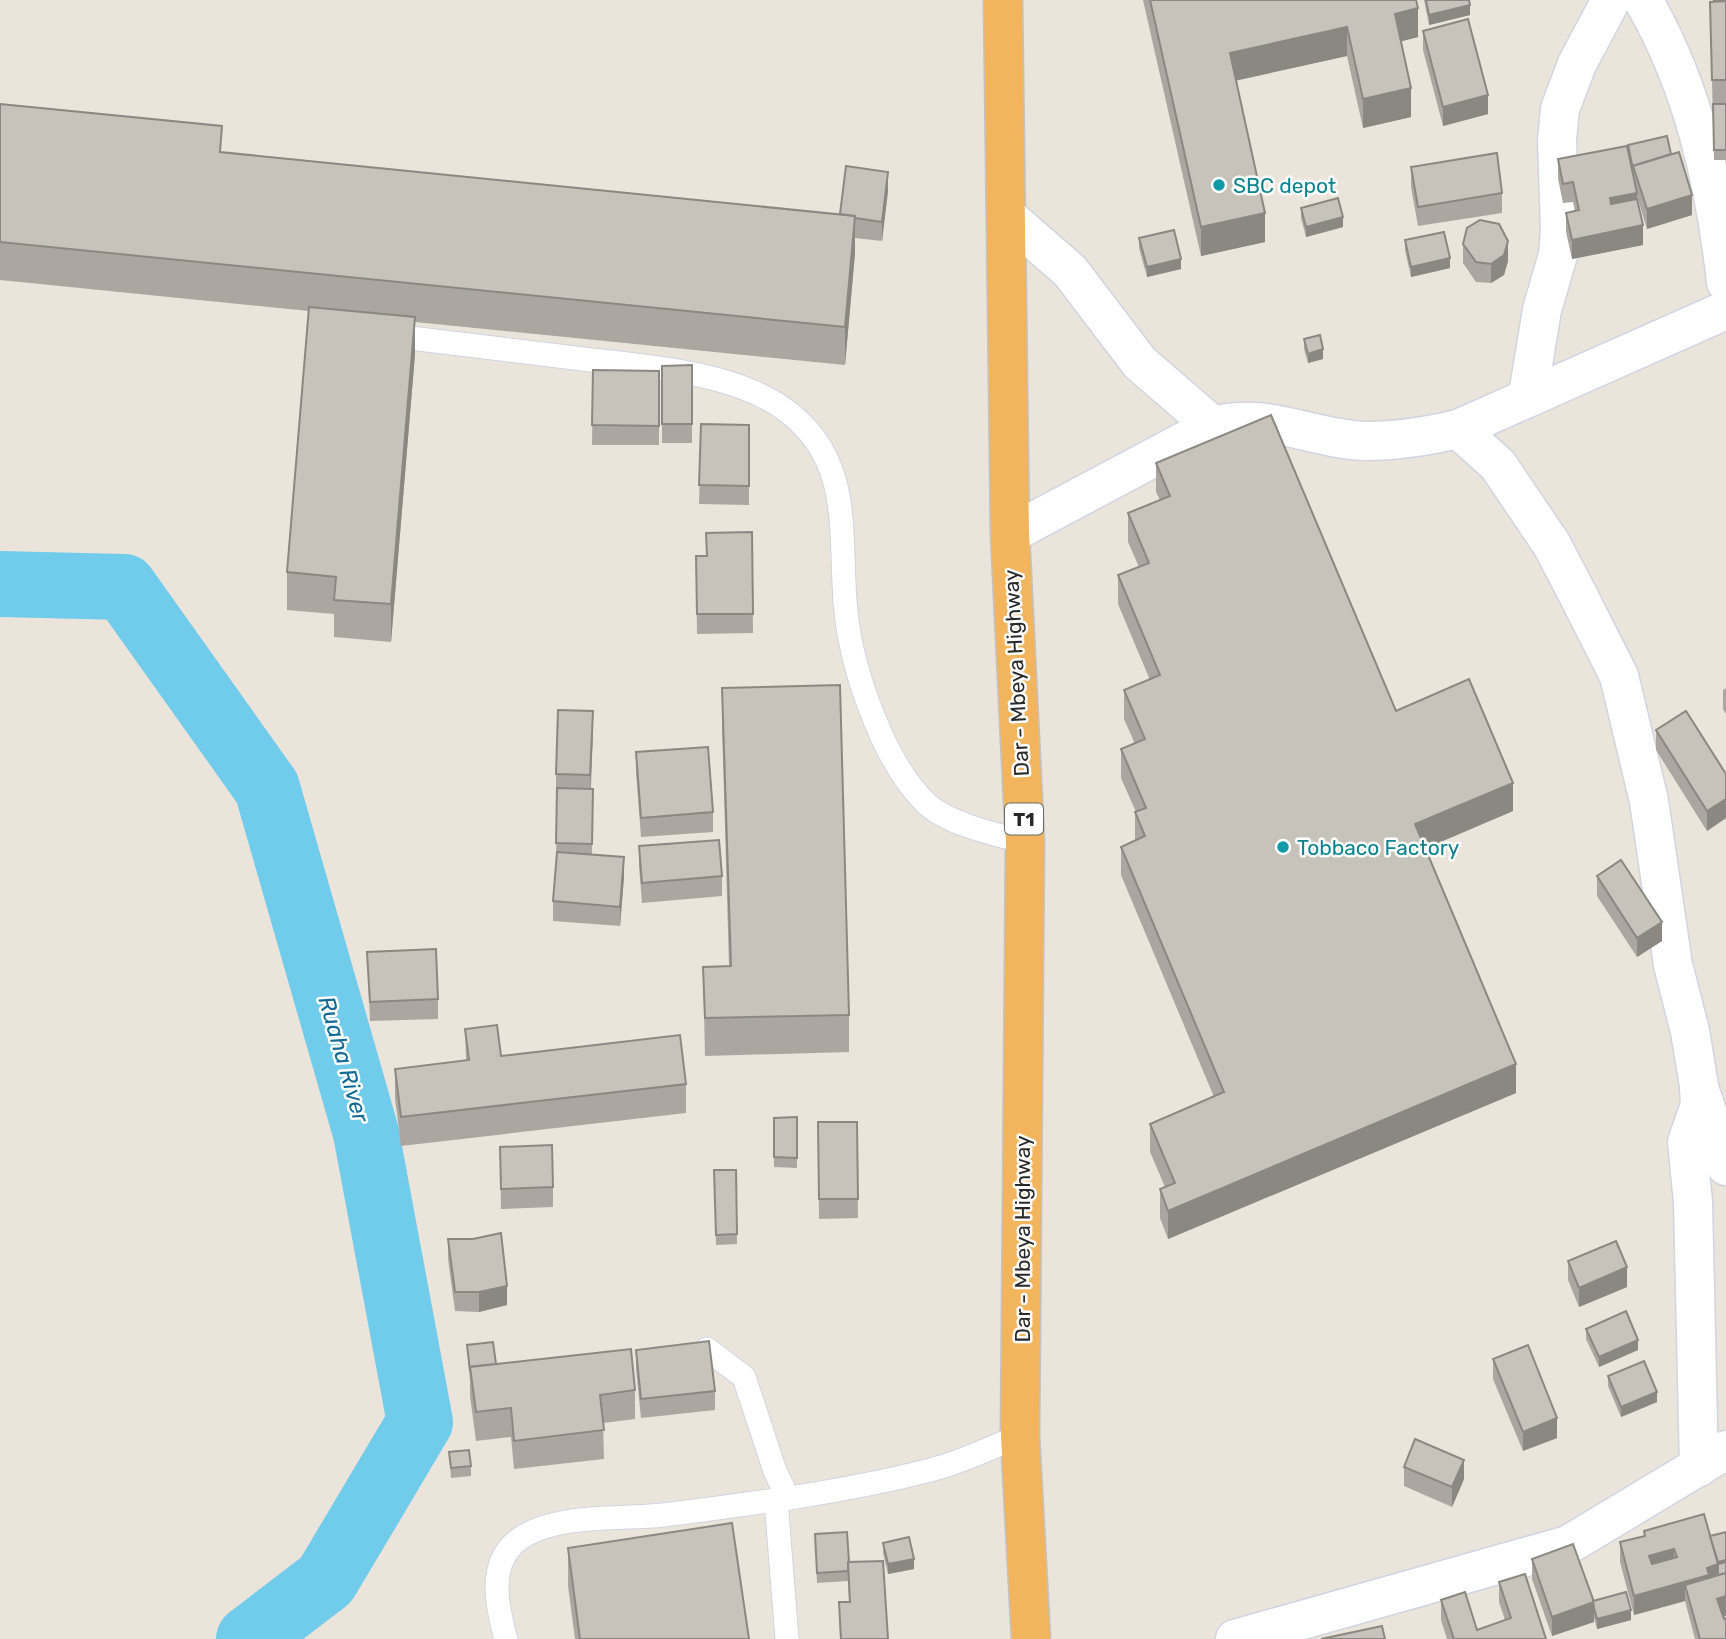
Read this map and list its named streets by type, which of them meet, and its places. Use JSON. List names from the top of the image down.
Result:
{
  "streets": {
    "highway": ["Dar - Mbeya Highway", "T1"]
  },
  "water": ["Ruaha River"],
  "places": ["SBC depot", "Tobbaco Factory"]
}
